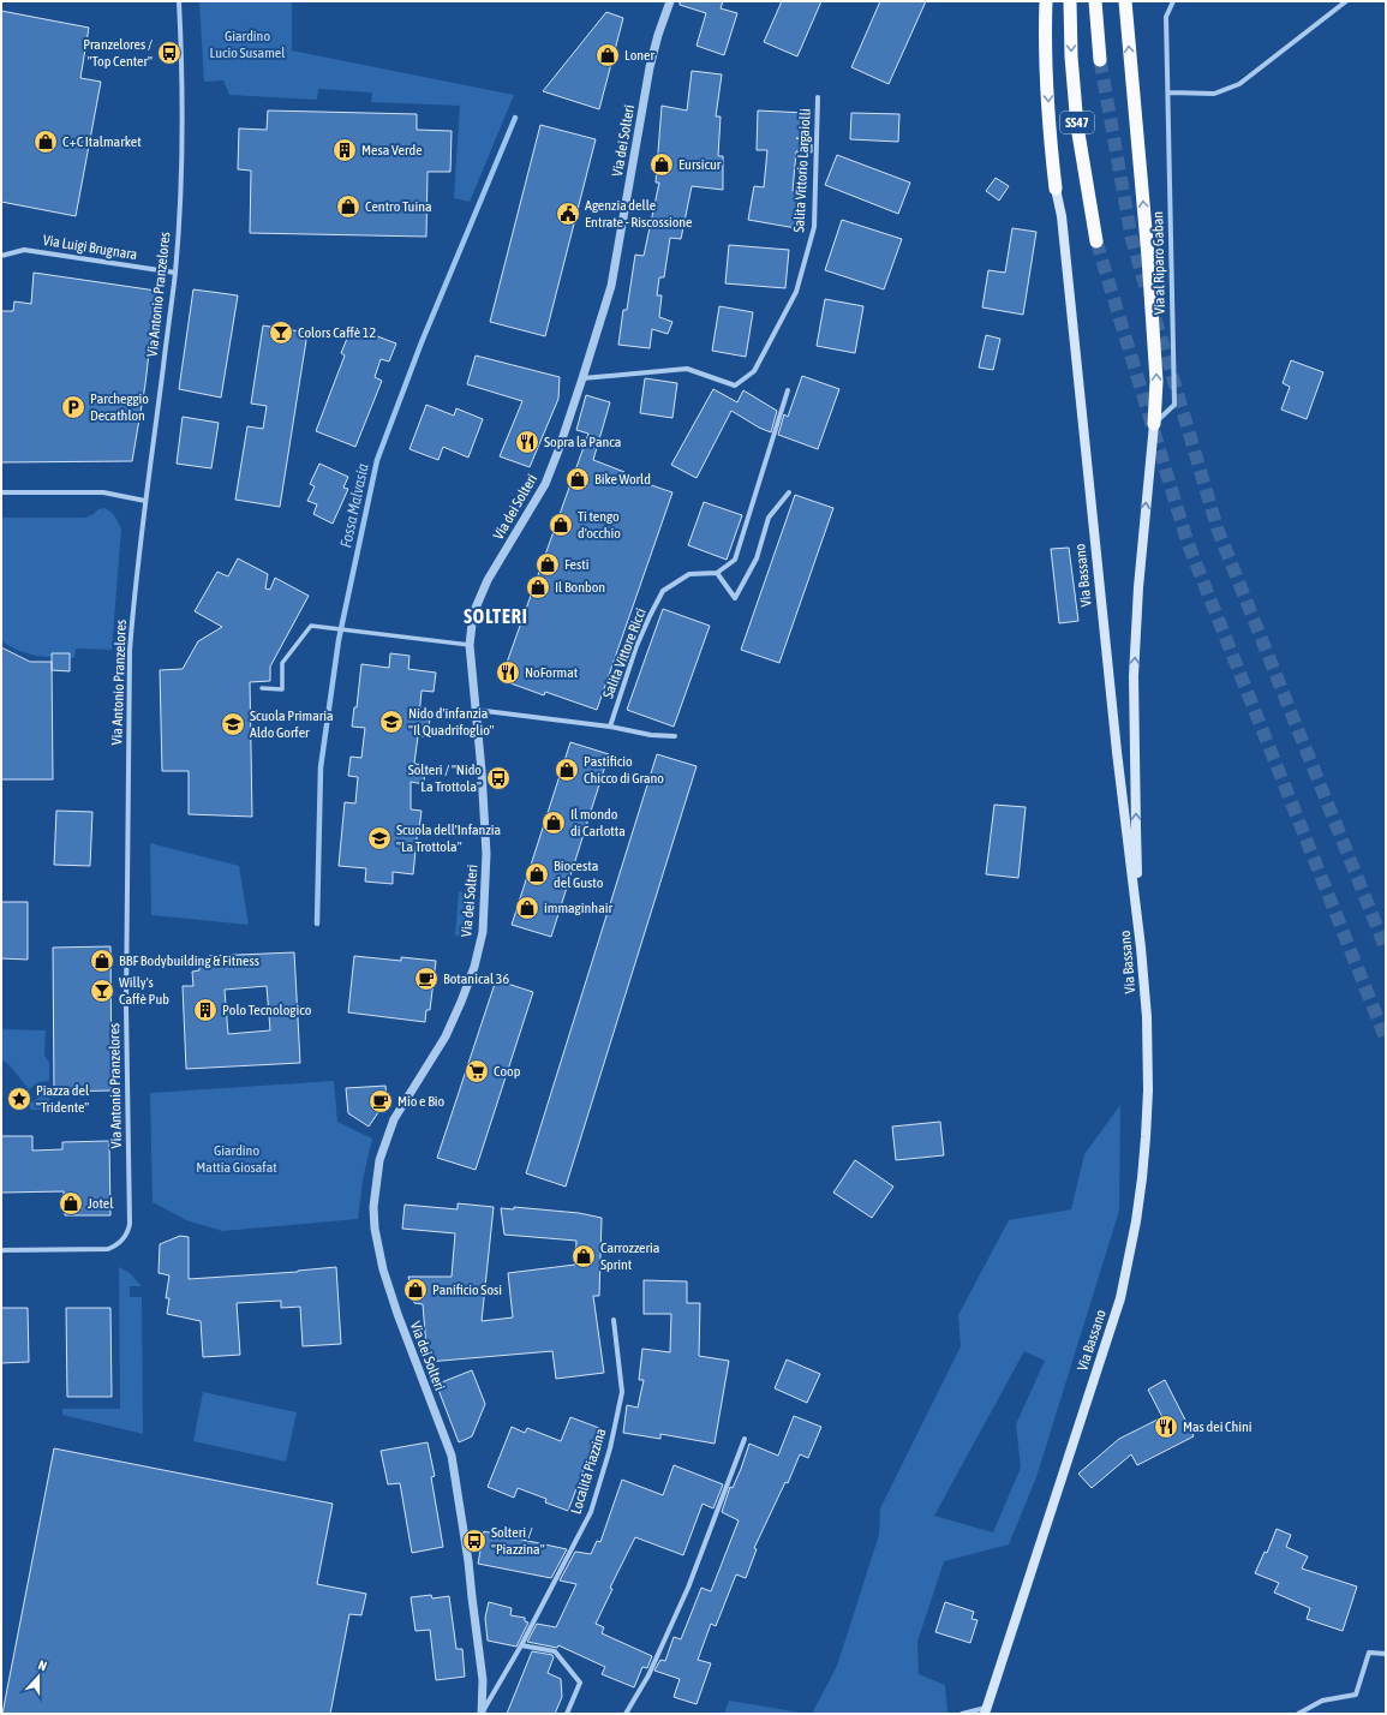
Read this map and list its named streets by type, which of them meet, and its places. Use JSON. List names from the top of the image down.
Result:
{
  "streets": {
    "highway": ["SS47"],
    "main road": ["Via Bassano"],
    "street": [
      "Via dei Solteri",
      "Salita Vittorio Largaiolli",
      "Via Luigi Brugnara",
      "Via al Riparo Gaban",
      "Via Antonio Pranzelores",
      "Salita Vittore Ricci",
      "Località Piazzina"
    ]
  },
  "crossings": [
    ["Via dei Solteri", "Salita Vittorio Largaiolli"],
    ["Via dei Solteri", "Località Piazzina"],
    ["Via Luigi Brugnara", "Via Antonio Pranzelores"]
  ],
  "districts": ["SOLTERI"],
  "water": ["Fossa Malvasia"],
  "parks": ["Giardino Lucio Susamel", "Giardino Mattia Giosafat"],
  "places": {
    "bus stop": ["Pranzelores / \"Top Center\"", "Solteri / \"Nido La Trottola\"", "Solteri / \"Piazzina\""],
    "shop": [
      "Loner",
      "C+C Italmarket",
      "Eursicur",
      "Centro Tuina",
      "Bike World",
      "Ti tengo d'occhio",
      "Festi",
      "Il Bonbon",
      "Pastificio Chicco di Grano",
      "Il mondo di Carlotta",
      "Biocesta del Gusto",
      "immaginhair",
      "BBF Bodybuilding & Fitness",
      "Jotel",
      "Carrozzeria Sprint",
      "Panificio Sosi"
    ],
    "building": ["Mesa Verde", "Polo Tecnologico"],
    "public building": ["Agenzia delle Entrate - Riscossione"],
    "bar": ["Colors Caffè 12", "Willy's Caffè Pub"],
    "parking": ["Parcheggio Decathlon"],
    "restaurant": ["Sopra la Panca", "NoFormat", "Mas dei Chini"],
    "school or university": ["Nido d'infanzia \"Il Quadrifoglio\"", "Scuola Primaria Aldo Gorfer", "Scuola dell'Infanzia \"La Trottola\""],
    "cafe": ["Botanical 36", "Mio e Bio"],
    "supermarket": ["Coop"],
    "place": ["Piazza del \"Tridente\""]
  },
  "north": "top"
}
